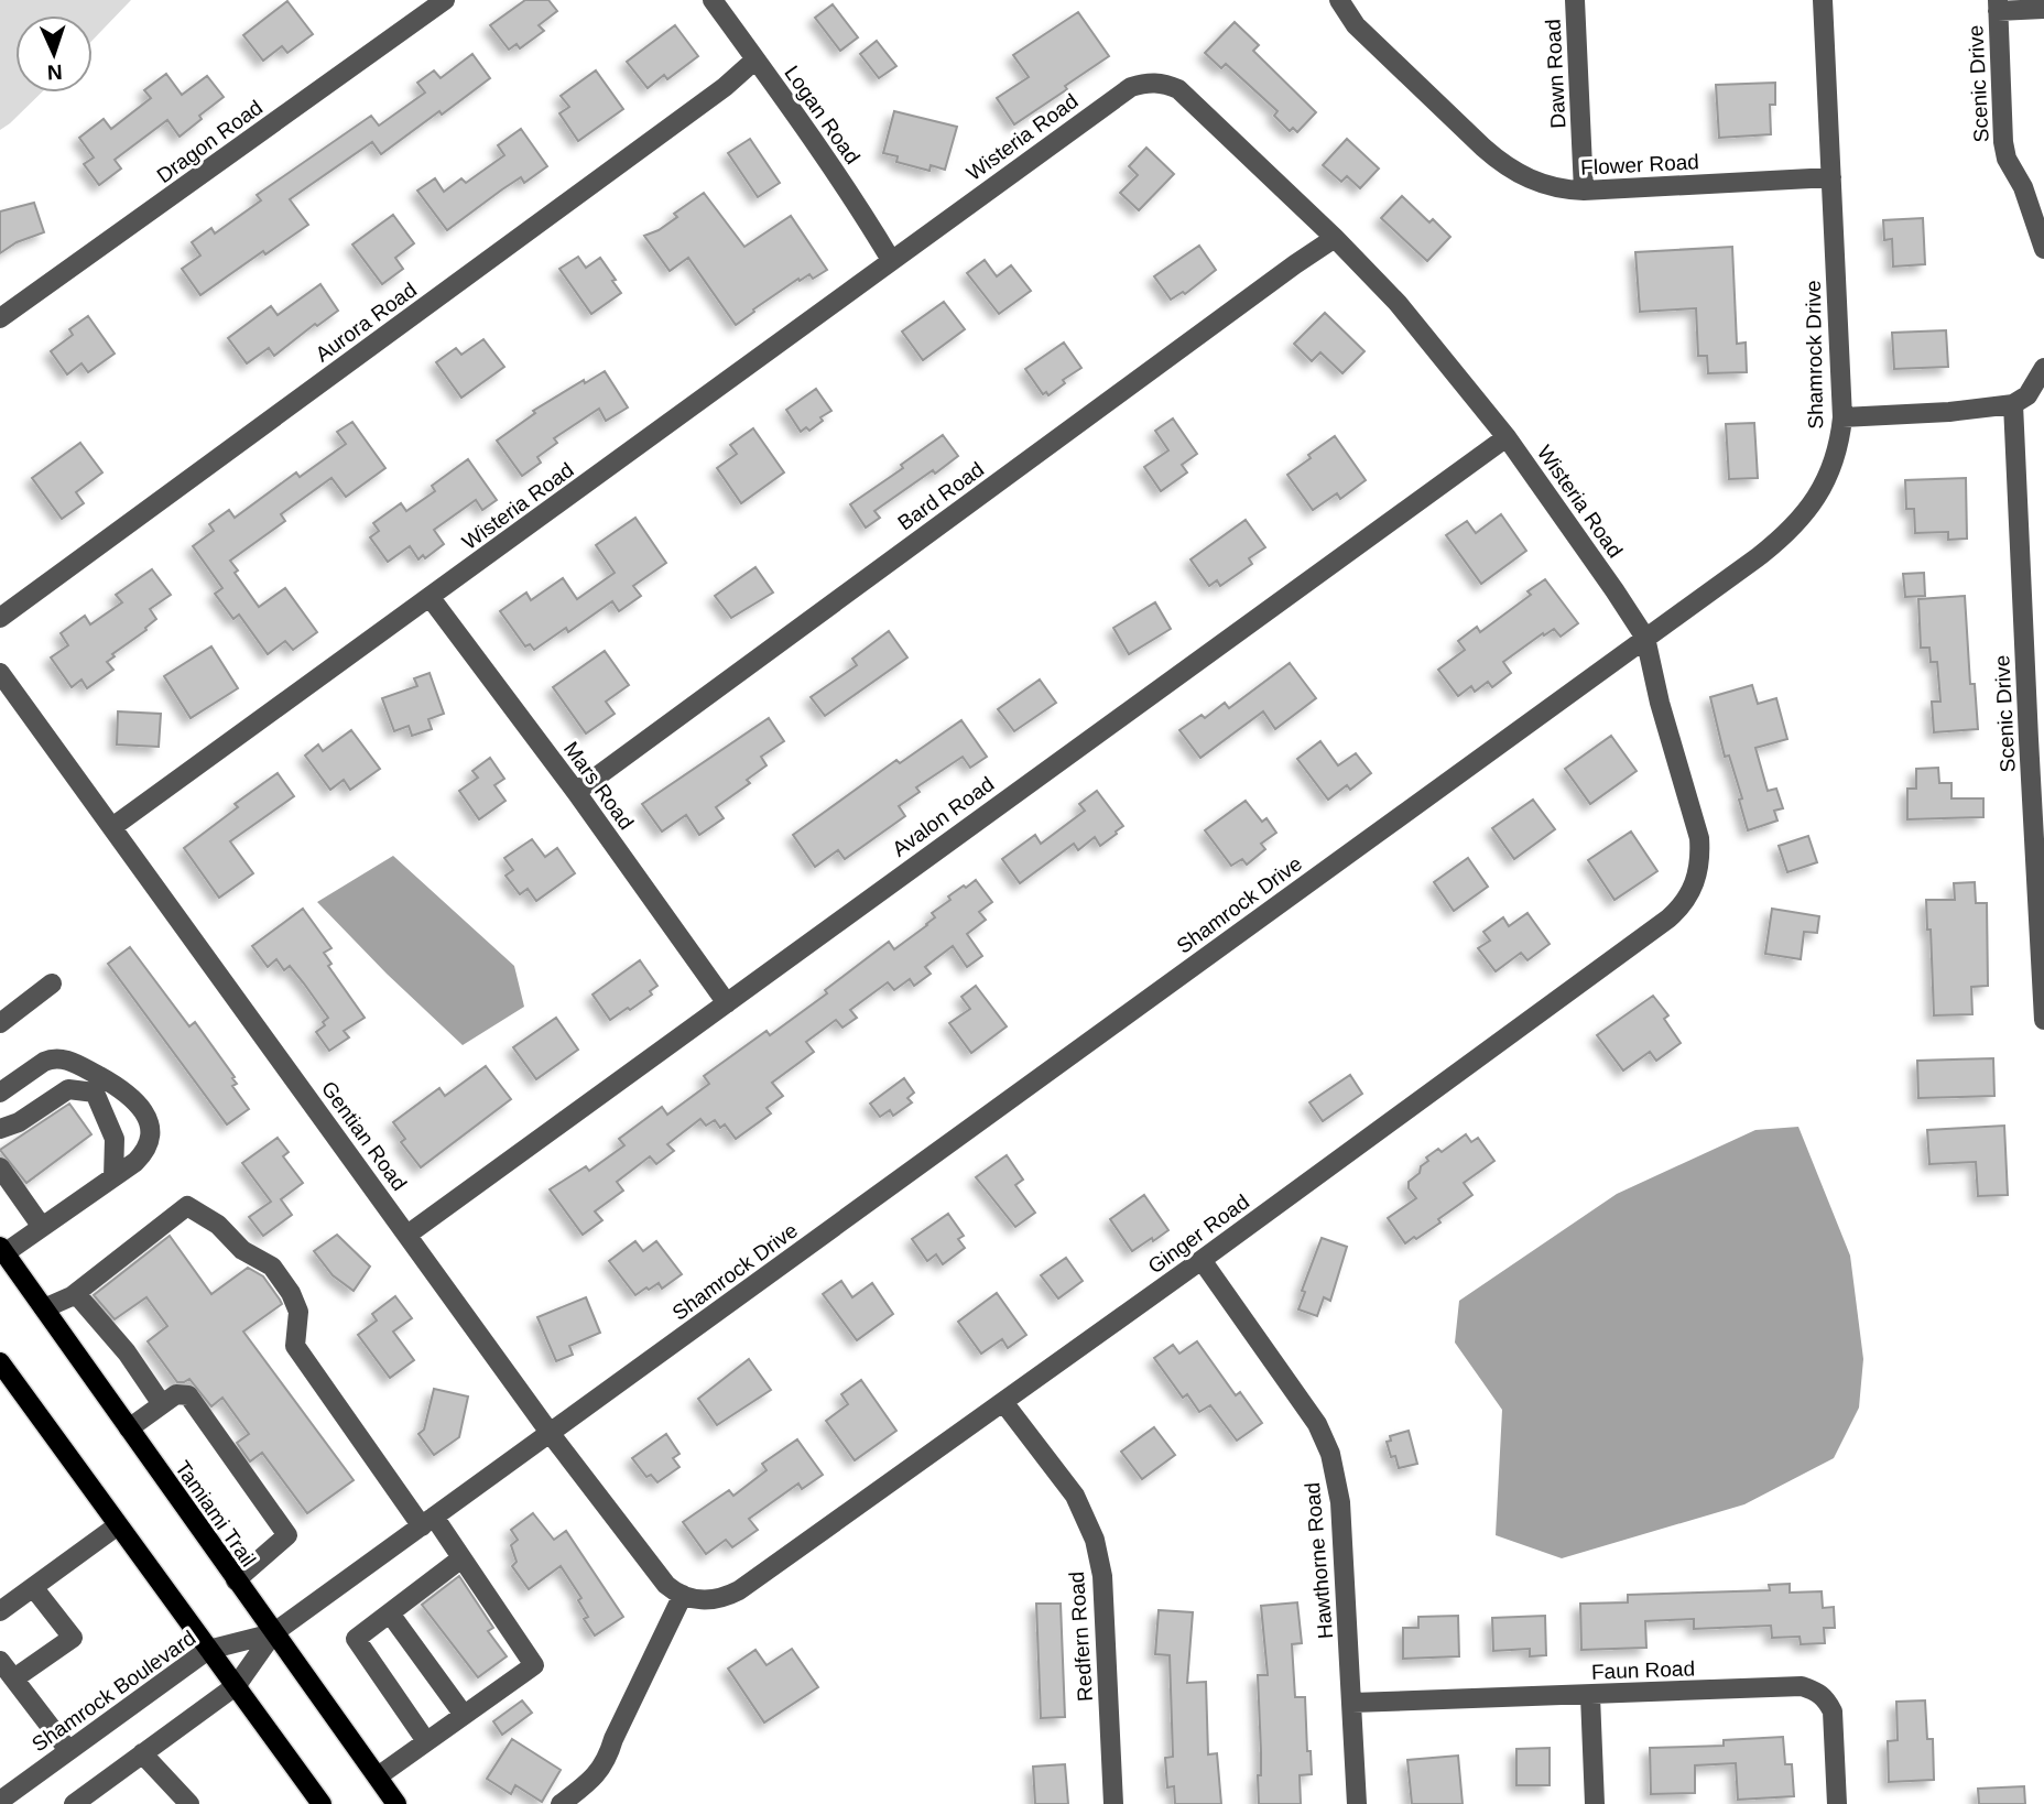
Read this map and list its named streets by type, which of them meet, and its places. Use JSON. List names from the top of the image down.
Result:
{
  "streets": {
    "main road": ["Tamiami Trail"],
    "street": [
      "Dawn Road",
      "Scenic Drive",
      "Logan Road",
      "Wisteria Road",
      "Dragon Road",
      "Flower Road",
      "Aurora Road",
      "Shamrock Drive",
      "Bard Road",
      "Mars Road",
      "Avalon Road",
      "Gentian Road",
      "Ginger Road",
      "Hawthorne Road",
      "Redfern Road",
      "Faun Road",
      "Shamrock Boulevard"
    ]
  },
  "crossings": [
    ["Dawn Road", "Flower Road"],
    ["Logan Road", "Wisteria Road"],
    ["Logan Road", "Aurora Road"],
    ["Wisteria Road", "Shamrock Drive"],
    ["Wisteria Road", "Bard Road"],
    ["Wisteria Road", "Mars Road"],
    ["Wisteria Road", "Avalon Road"],
    ["Wisteria Road", "Gentian Road"],
    ["Wisteria Road", "Ginger Road"],
    ["Flower Road", "Shamrock Drive"],
    ["Shamrock Drive", "Gentian Road"],
    ["Shamrock Drive", "Tamiami Trail"],
    ["Shamrock Drive", "Shamrock Boulevard"],
    ["Bard Road", "Mars Road"],
    ["Mars Road", "Avalon Road"],
    ["Avalon Road", "Gentian Road"],
    ["Gentian Road", "Ginger Road"],
    ["Ginger Road", "Hawthorne Road"],
    ["Ginger Road", "Redfern Road"],
    ["Tamiami Trail", "Shamrock Boulevard"],
    ["Hawthorne Road", "Faun Road"]
  ],
  "north": "bottom"
}
